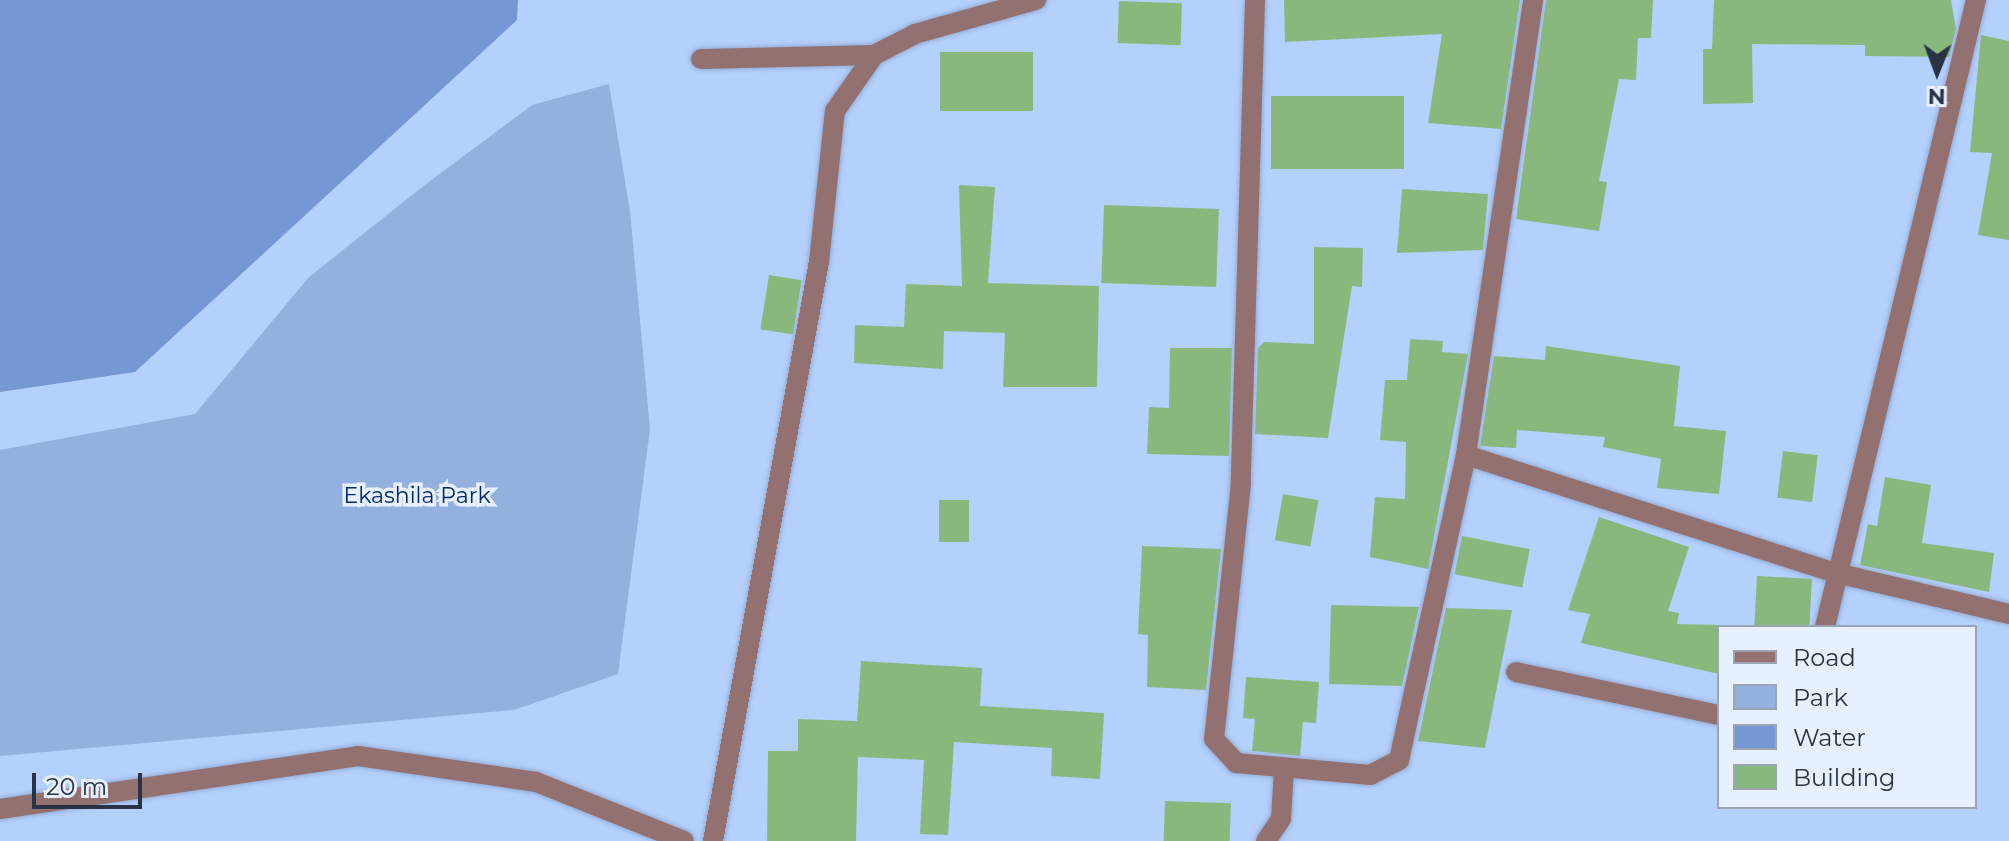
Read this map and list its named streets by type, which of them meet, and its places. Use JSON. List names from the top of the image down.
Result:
{
  "parks": ["Ekashila Park"],
  "legend": [
    "Road",
    "Park",
    "Water",
    "Building"
  ],
  "scale_bar": "20 m",
  "north": "bottom"
}
